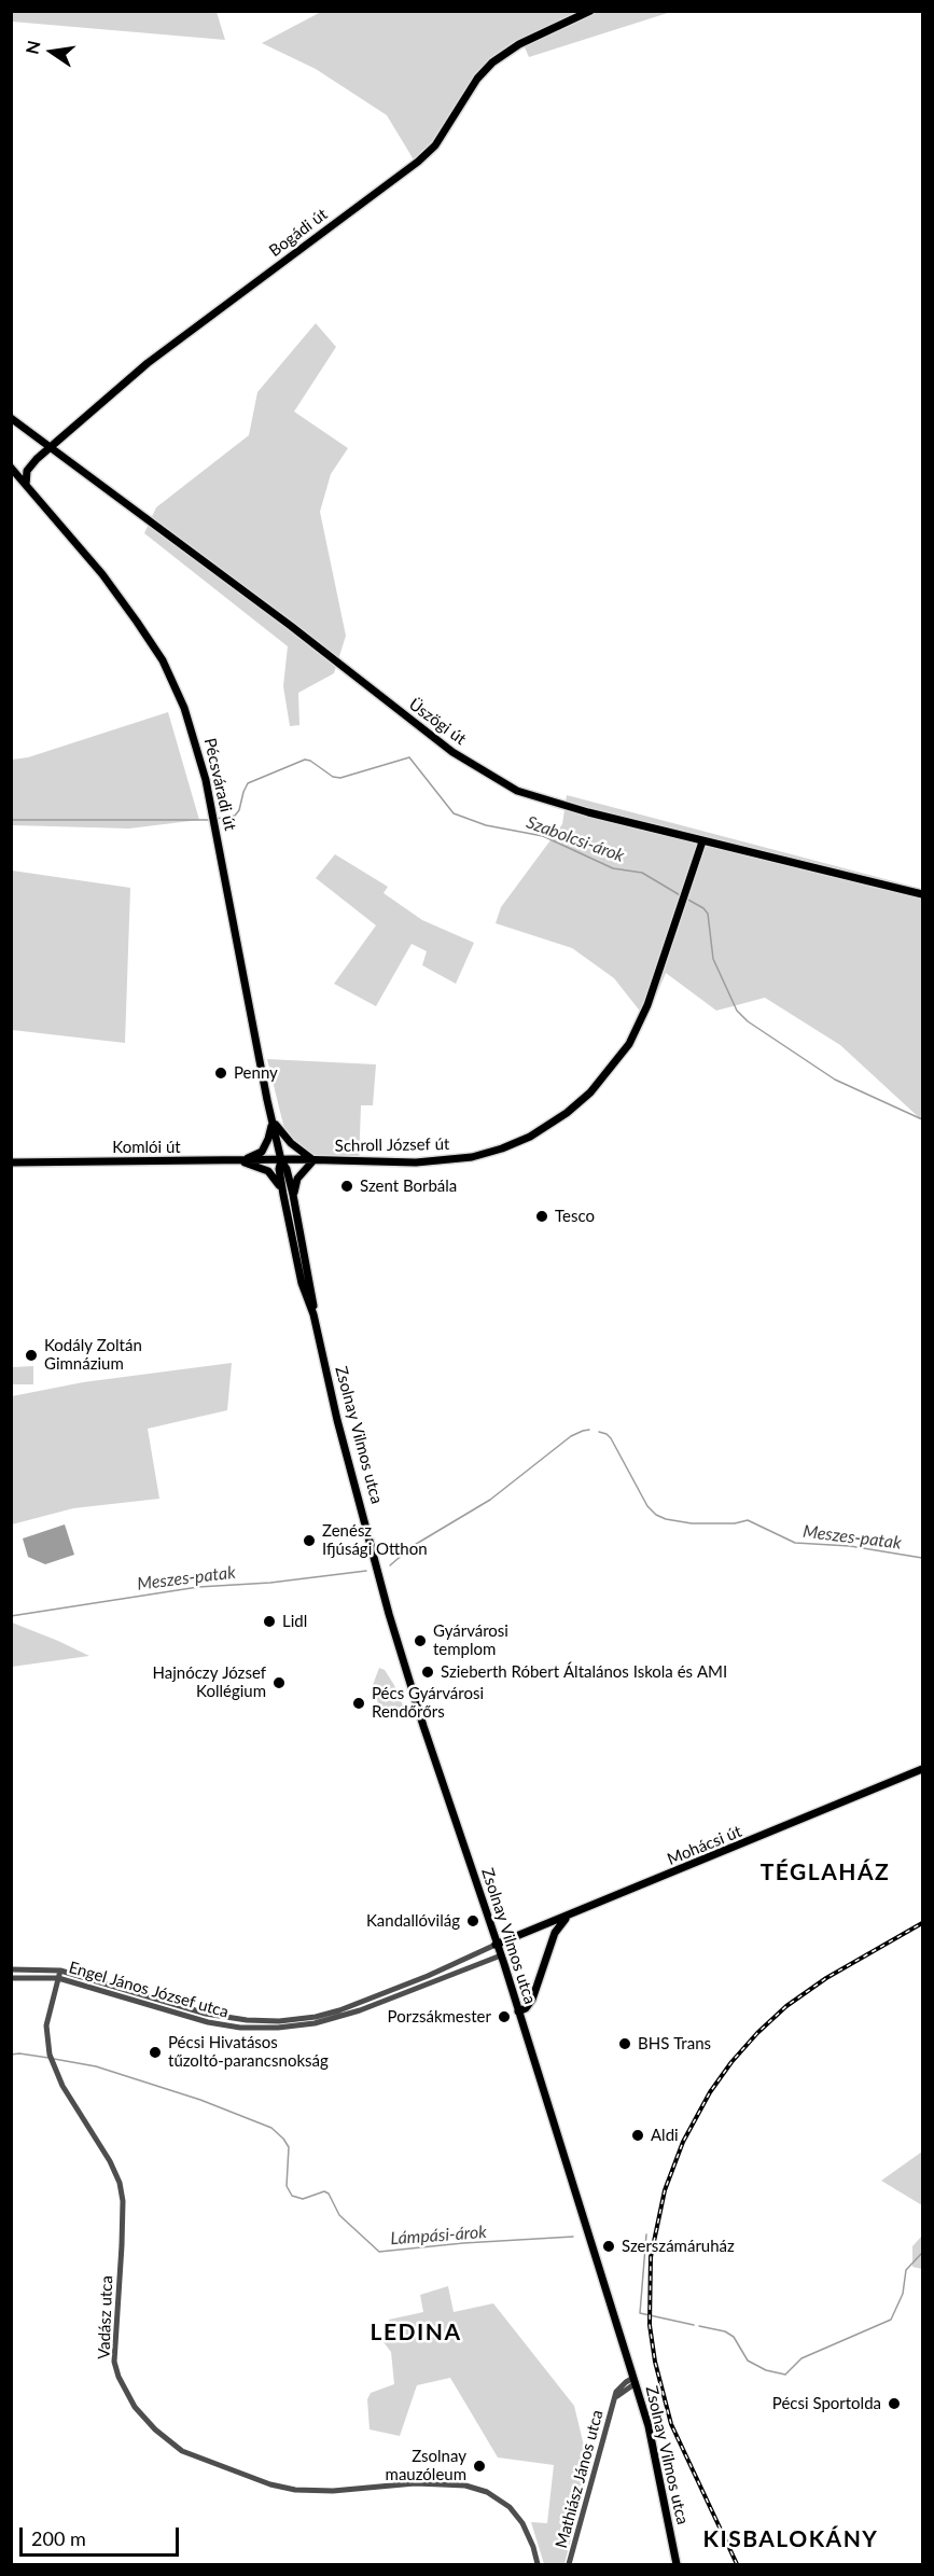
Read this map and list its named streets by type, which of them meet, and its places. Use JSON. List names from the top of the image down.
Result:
{
  "streets": {
    "main road": [
      "Bogádi út",
      "Üszögi út",
      "Pécsváradi út",
      "Schroll József út",
      "Komlói út",
      "Zsolnay Vilmos utca",
      "Mohácsi út"
    ],
    "street": ["Engel János József utca", "Vadász utca", "Mathiász János utca"]
  },
  "crossings": [
    ["Bogádi út", "Üszögi út"],
    ["Bogádi út", "Pécsváradi út"],
    ["Üszögi út", "Schroll József út"],
    ["Pécsváradi út", "Schroll József út"],
    ["Pécsváradi út", "Komlói út"],
    ["Pécsváradi út", "Zsolnay Vilmos utca"],
    ["Schroll József út", "Komlói út"],
    ["Schroll József út", "Zsolnay Vilmos utca"],
    ["Komlói út", "Zsolnay Vilmos utca"],
    ["Zsolnay Vilmos utca", "Mohácsi út"],
    ["Zsolnay Vilmos utca", "Engel János József utca"],
    ["Zsolnay Vilmos utca", "Mathiász János utca"],
    ["Mohácsi út", "Engel János József utca"],
    ["Engel János József utca", "Vadász utca"]
  ],
  "districts": ["TÉGLAHÁZ", "LEDINA", "KISBALOKÁNY"],
  "water": ["Szabolcsi-árok", "Meszes-patak", "Lámpási-árok"],
  "places": [
    "Penny",
    "Szent Borbála",
    "Tesco",
    "Kodály Zoltán Gimnázium",
    "Zenész Ifjúsági Otthon",
    "Lidl",
    "Gyárvárosi templom",
    "Szieberth Róbert Általános Iskola és AMI",
    "Hajnóczy József Kollégium",
    "Pécs Gyárvárosi Rendőrőrs",
    "Kandallóvilág",
    "Porzsákmester",
    "BHS Trans",
    "Pécsi Hivatásos tűzoltó-parancsnokság",
    "Aldi",
    "Szerszámáruház",
    "Pécsi Sportolda",
    "Zsolnay mauzóleum"
  ],
  "scale_bar": "200 m",
  "north": "left"
}
